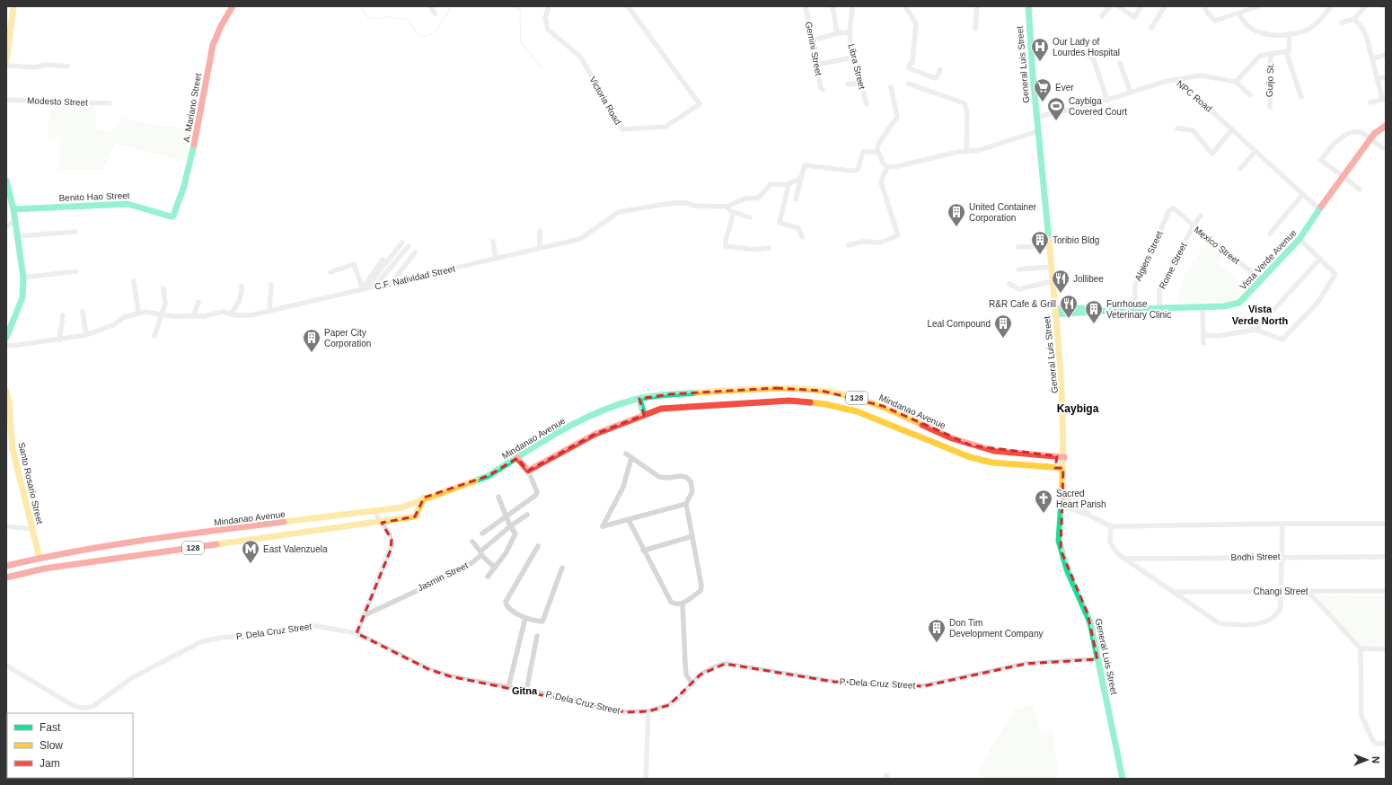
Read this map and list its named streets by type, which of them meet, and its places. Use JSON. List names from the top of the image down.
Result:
{
  "streets": {
    "main road": [
      "General Luis Street",
      "A. Mariano Street",
      "Benito Hao Street",
      "Vista Verde Avenue",
      "128",
      "Mindanao Avenue",
      "Santo Rosario Street"
    ],
    "street": [
      "Gemini Street",
      "Libra Street",
      "Guijo St.",
      "NPC Road",
      "Victoria Road",
      "Modesto Street",
      "Mexico Street",
      "Algiers Street",
      "Rome Street",
      "C.F. Natividad Street",
      "Bodhi Street",
      "Jasmin Street",
      "Changi Street",
      "P. Dela Cruz Street"
    ]
  },
  "crossings": [
    ["General Luis Street", "NPC Road"],
    ["General Luis Street", "Vista Verde Avenue"],
    ["General Luis Street", "128"],
    ["General Luis Street", "Mindanao Avenue"],
    ["General Luis Street", "P. Dela Cruz Street"],
    ["NPC Road", "Vista Verde Avenue"],
    ["A. Mariano Street", "Benito Hao Street"],
    ["Mexico Street", "Algiers Street"],
    ["Mexico Street", "Vista Verde Avenue"],
    ["Mexico Street", "Rome Street"],
    ["Algiers Street", "Vista Verde Avenue"],
    ["Vista Verde Avenue", "Rome Street"],
    ["128", "Mindanao Avenue"],
    ["Mindanao Avenue", "Santo Rosario Street"]
  ],
  "districts": ["Vista Verde North", "Kaybiga", "Gitna"],
  "places": {
    "hospital": ["Our Lady of Lourdes Hospital"],
    "supermarket": ["Ever"],
    "sports": ["Caybiga Covered Court"],
    "building": [
      "United Container Corporation",
      "Toribio Bldg",
      "Furrhouse Veterinary Clinic",
      "Leal Compound",
      "Paper City Corporation",
      "Don Tim Development Company"
    ],
    "restaurant": ["Jollibee", "R&R Cafe & Grill"],
    "church": ["Sacred Heart Parish"],
    "metro station": ["East Valenzuela"]
  },
  "legend": ["Fast", "Slow", "Jam"],
  "north": "right"
}
